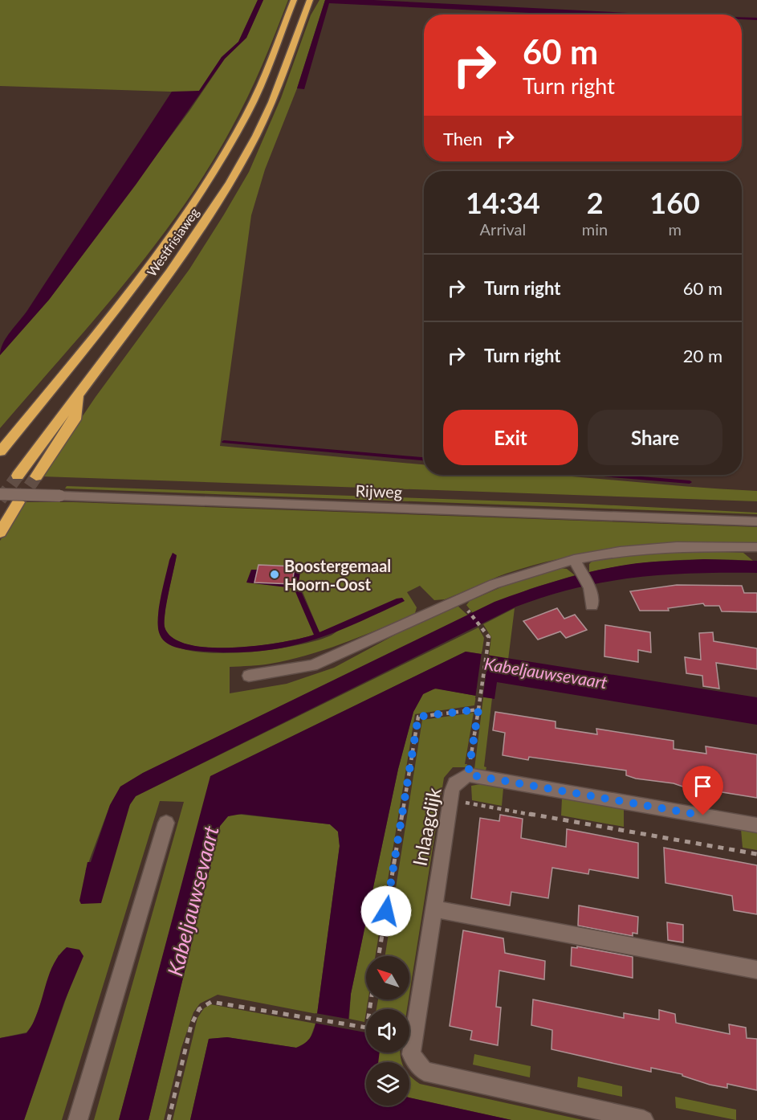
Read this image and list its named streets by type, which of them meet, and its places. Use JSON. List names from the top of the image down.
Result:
{
  "streets": {
    "highway": ["Westfrisiaweg"],
    "street": ["Rijweg", "Inlaagdijk"]
  },
  "water": ["Kabeljauwsevaart"],
  "places": ["Boostergemaal Hoorn-Oost"],
  "north": "top left",
  "page": {
    "turn": ["60 m", "Turn right"],
    "then": "Then",
    "eta": [
      "14:34",
      "Arrival",
      "2",
      "min",
      "160",
      "m"
    ],
    "list": [
      {
        "name": "Turn right",
        "value": "60 m"
      },
      {
        "name": "Turn right",
        "value": "20 m"
      }
    ],
    "buttons": ["Exit", "Share"]
  }
}
